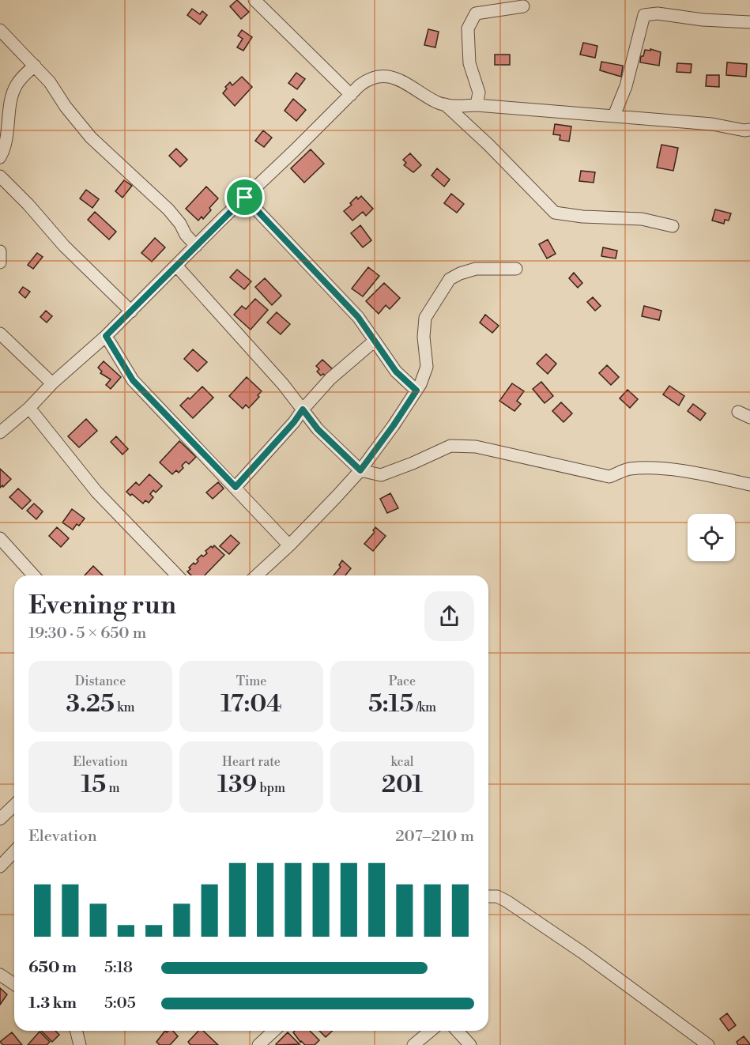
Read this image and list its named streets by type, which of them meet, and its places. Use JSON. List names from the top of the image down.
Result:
{
  "page": {
    "heading": ["Evening run", "19:30 · 5 × 650 m"],
    "stats": [
      ["Distance", "3.25 km"],
      ["Time", "17:04"],
      ["Pace", "5:15 /km"],
      ["Elevation", "15 m"],
      ["Heart rate", "139 bpm"],
      ["kcal", "201"]
    ],
    "chart": ["Elevation", "207–210 m"],
    "list": [
      {
        "name": "650 m",
        "note": "5:18"
      },
      {
        "name": "1.3 km",
        "note": "5:05"
      }
    ]
  }
}
